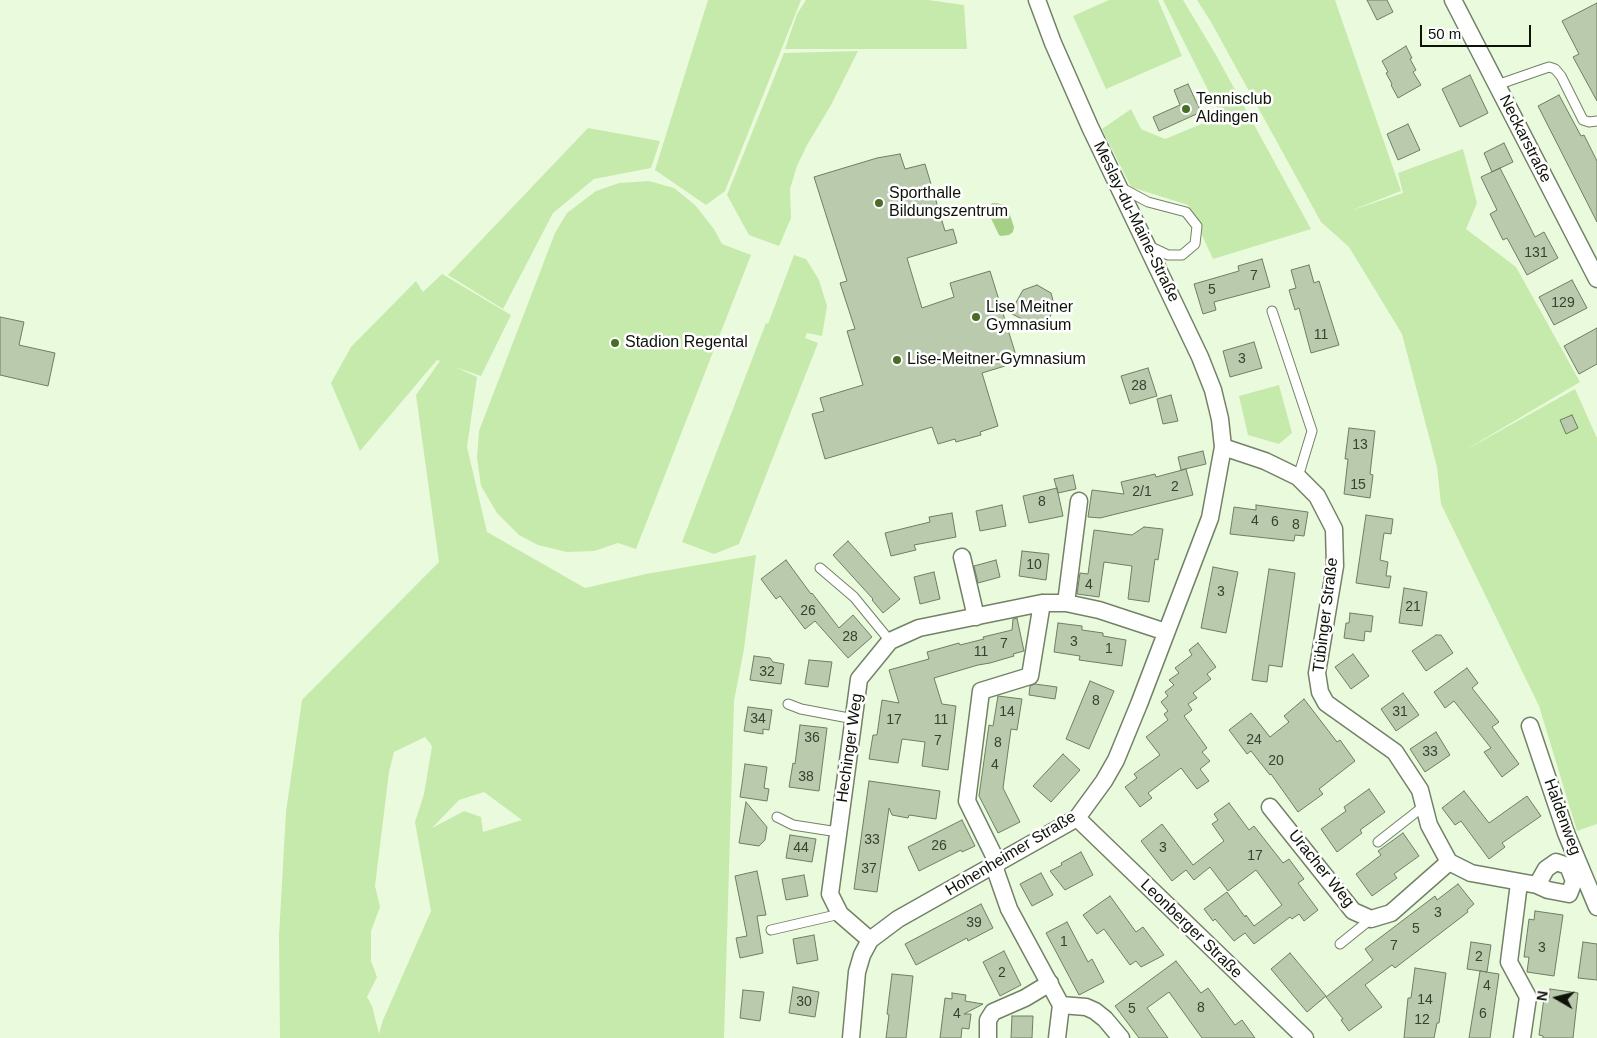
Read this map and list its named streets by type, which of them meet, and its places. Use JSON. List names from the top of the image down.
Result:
{
  "streets": {
    "street": [
      "Neckarstraße",
      "Meslay-du-Maine-Straße",
      "Tübinger Straße",
      "Hechinger Weg",
      "Haldenweg",
      "Hohenheimer Straße",
      "Uracher Weg",
      "Leonberger Straße"
    ]
  },
  "crossings": [
    ["Meslay-du-Maine-Straße", "Tübinger Straße"],
    ["Meslay-du-Maine-Straße", "Hohenheimer Straße"],
    ["Tübinger Straße", "Hohenheimer Straße"],
    ["Tübinger Straße", "Uracher Weg"],
    ["Hechinger Weg", "Hohenheimer Straße"],
    ["Hohenheimer Straße", "Leonberger Straße"]
  ],
  "places": [
    "Tennisclub Aldingen",
    "Sporthalle Bildungszentrum",
    "Lise Meitner Gymnasium",
    "Stadion Regental",
    "Lise-Meitner-Gymnasium"
  ],
  "house_numbers": [
    "131",
    "7",
    "5",
    "129",
    "11",
    "3",
    "28",
    "13",
    "15",
    "2",
    "2/1",
    "8",
    "4",
    "6",
    "8",
    "10",
    "4",
    "3",
    "21",
    "26",
    "28",
    "3",
    "7",
    "1",
    "11",
    "32",
    "8",
    "14",
    "31",
    "34",
    "17",
    "11",
    "36",
    "24",
    "7",
    "8",
    "33",
    "20",
    "4",
    "38",
    "33",
    "26",
    "44",
    "3",
    "17",
    "37",
    "3",
    "39",
    "5",
    "1",
    "7",
    "3",
    "2",
    "2",
    "4",
    "14",
    "30",
    "8",
    "5",
    "4",
    "6",
    "12"
  ],
  "scale_bar": "50 m",
  "north": "left"
}
